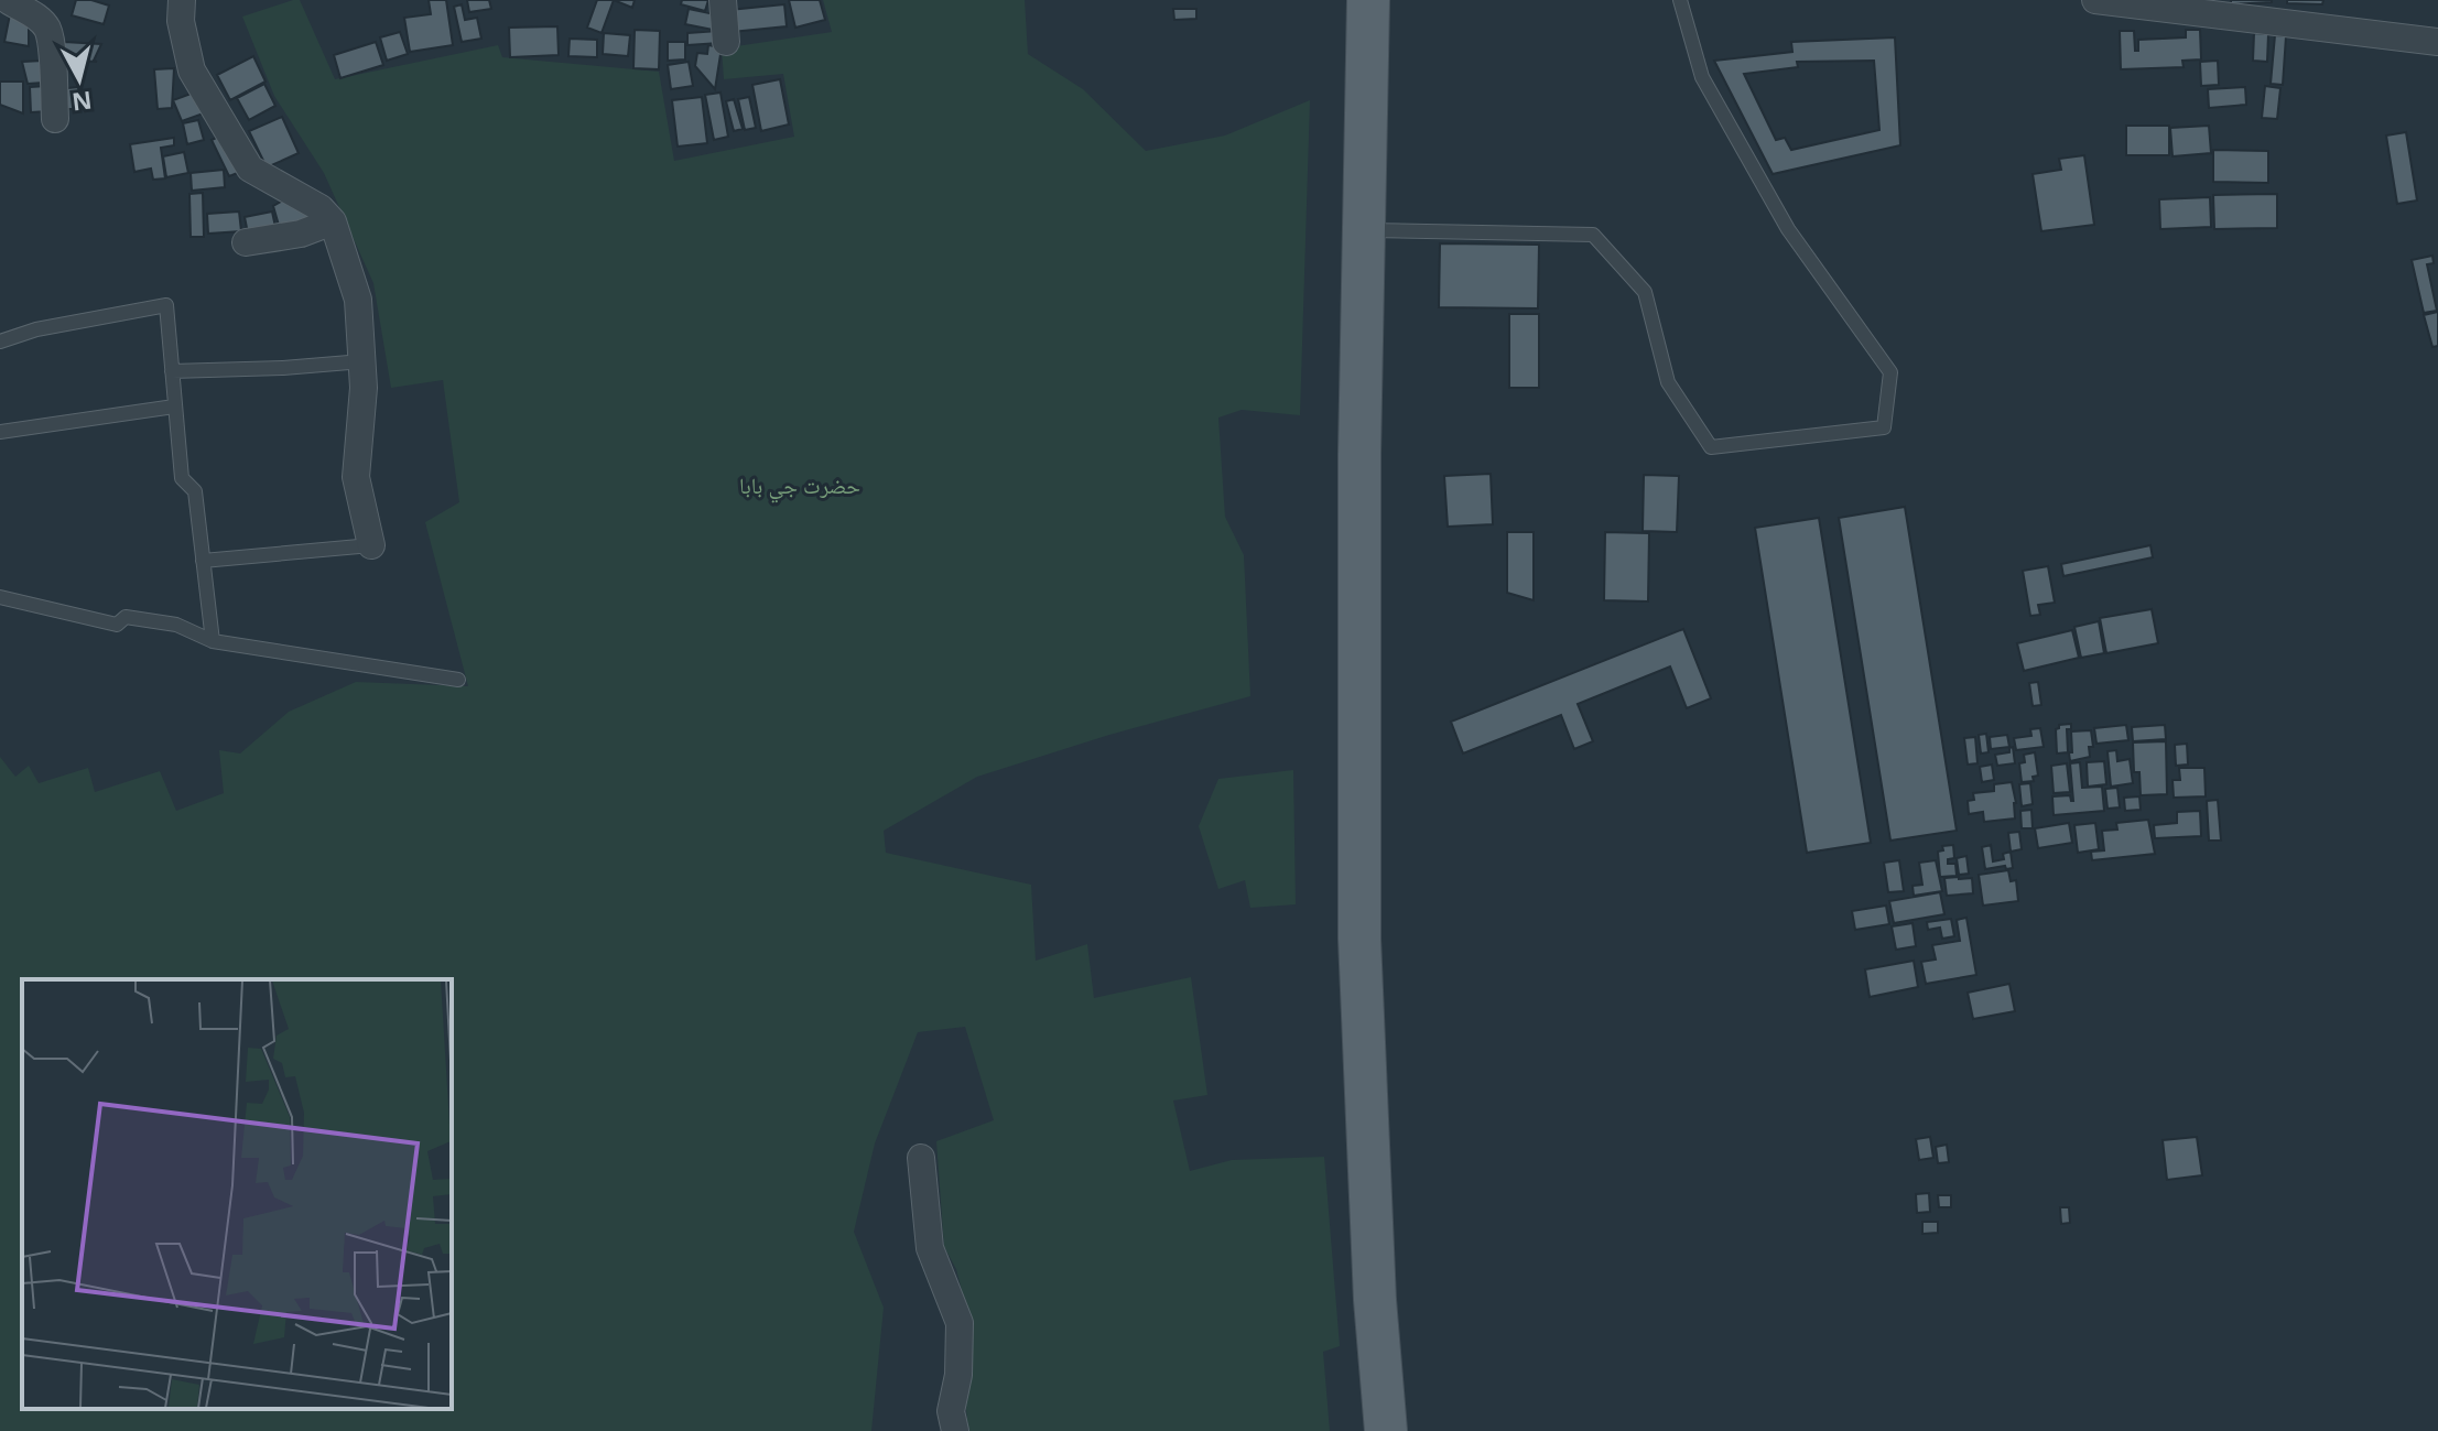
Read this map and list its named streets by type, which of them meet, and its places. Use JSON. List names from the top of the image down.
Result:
{
  "parks": ["حضرت جي بابا"],
  "north": "bottom"
}
